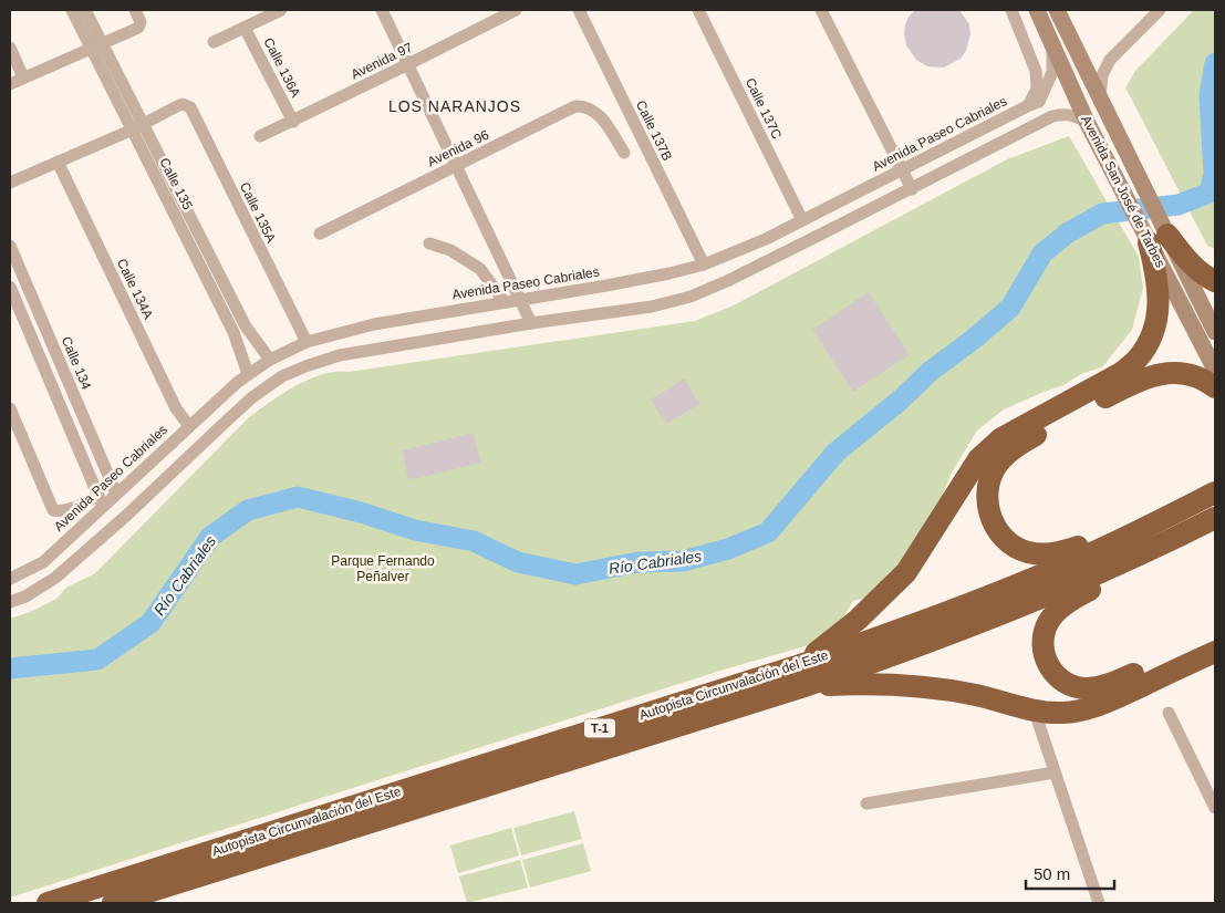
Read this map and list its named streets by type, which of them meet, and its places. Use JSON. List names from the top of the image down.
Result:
{
  "streets": {
    "highway": ["Autopista Circunvalación del Este", "T-1"],
    "street": [
      "Avenida 97",
      "Calle 136A",
      "Calle 137C",
      "Calle 137B",
      "Avenida Paseo Cabriales",
      "Avenida 96",
      "Calle 135",
      "Avenida San José de Tarbes",
      "Calle 135A",
      "Calle 134A",
      "Calle 134"
    ]
  },
  "crossings": [
    ["Avenida 97", "Calle 136A"],
    ["Calle 137C", "Avenida Paseo Cabriales"],
    ["Calle 137B", "Avenida Paseo Cabriales"],
    ["Avenida Paseo Cabriales", "Calle 135"],
    ["Avenida Paseo Cabriales", "Avenida San José de Tarbes"],
    ["Avenida Paseo Cabriales", "Calle 135A"],
    ["Avenida Paseo Cabriales", "Calle 134A"],
    ["Avenida Paseo Cabriales", "Calle 134"],
    ["Calle 135", "Calle 135A"]
  ],
  "districts": ["LOS NARANJOS"],
  "water": ["Río Cabriales"],
  "parks": ["Parque Fernando Peñalver"],
  "scale_bar": "50 m"
}
